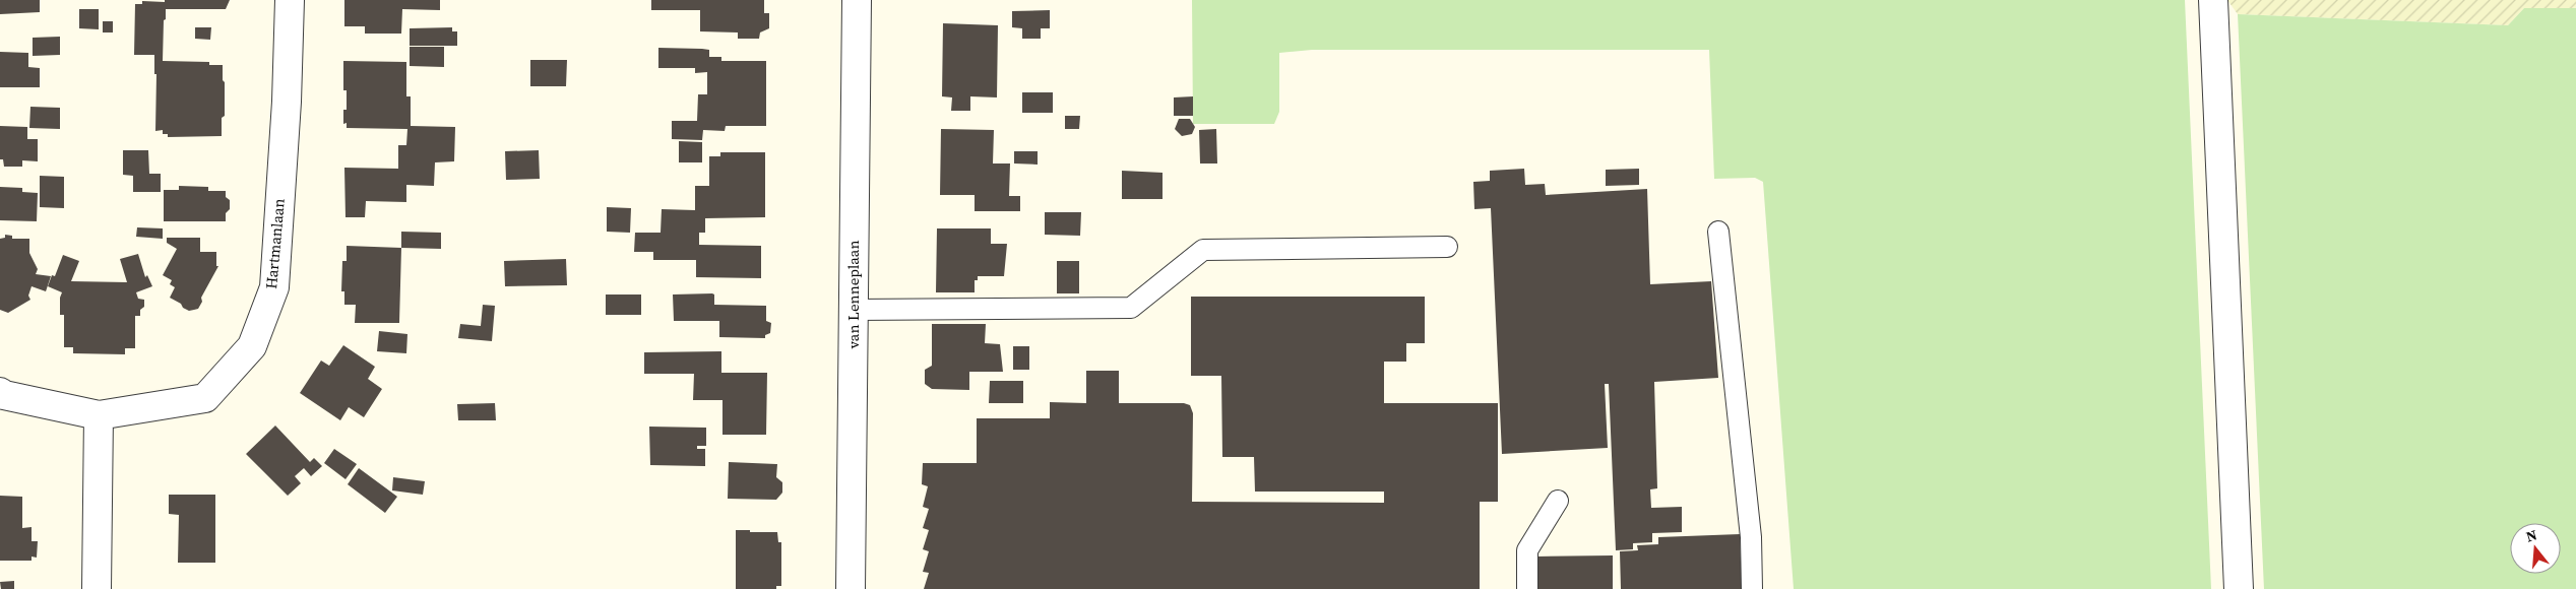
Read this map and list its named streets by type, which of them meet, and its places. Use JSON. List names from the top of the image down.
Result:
{
  "streets": {
    "street": ["Hartmanlaan", "van Lenneplaan"]
  },
  "north": "top"
}
